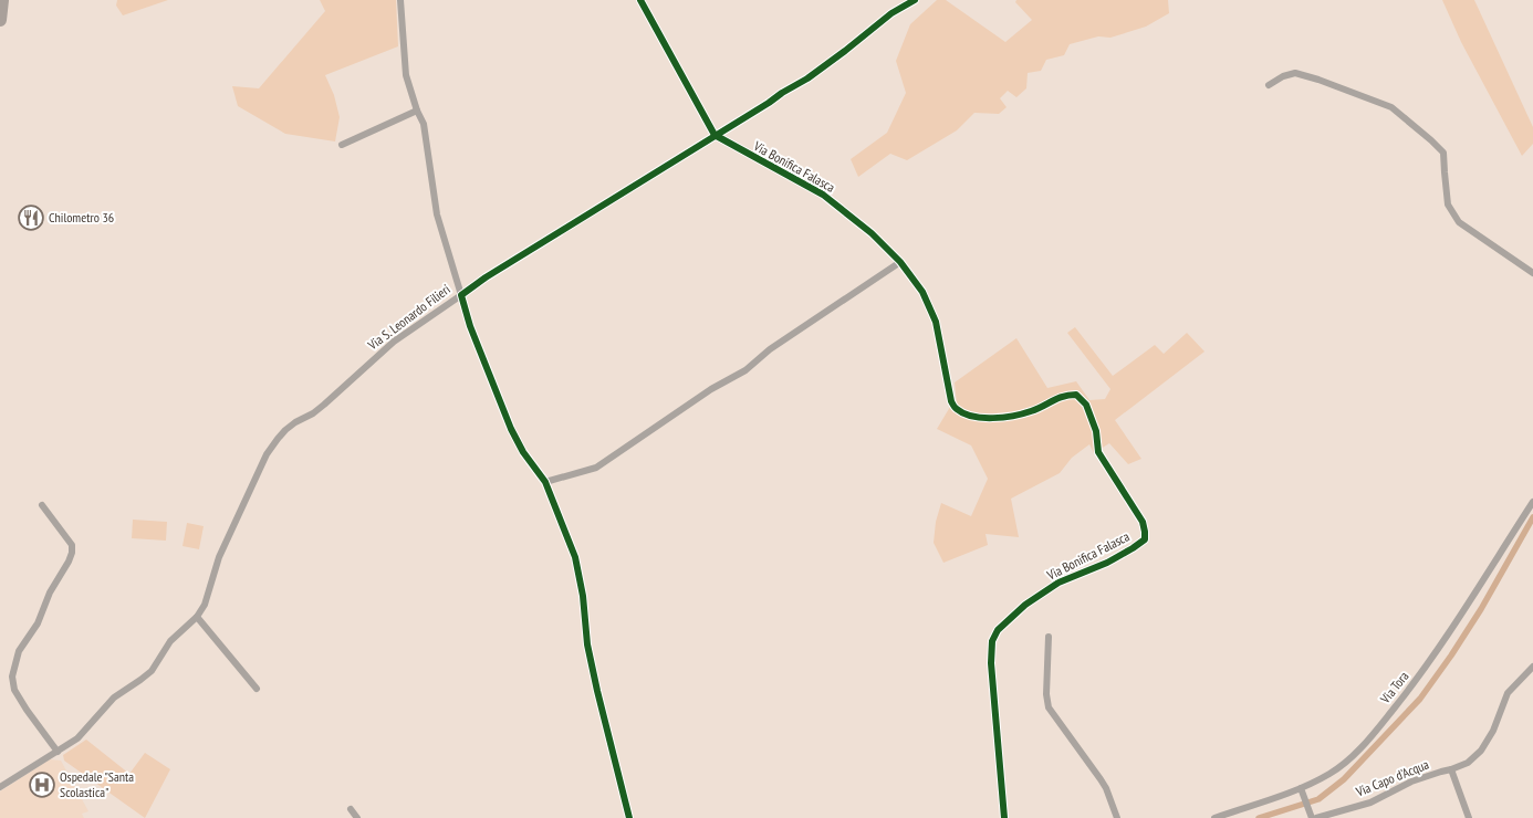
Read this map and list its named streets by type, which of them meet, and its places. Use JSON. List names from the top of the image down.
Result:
{
  "streets": {
    "street": [
      "Via Bonifica Falasca",
      "Via S. Leonardo Filieri",
      "Via Tora",
      "Via Capo d'Acqua"
    ]
  },
  "crossings": [
    ["Via Tora", "Via Capo d'Acqua"]
  ],
  "places": {
    "restaurant": ["Chilometro 36"],
    "hospital": ["Ospedale \"Santa Scolastica\""]
  }
}
